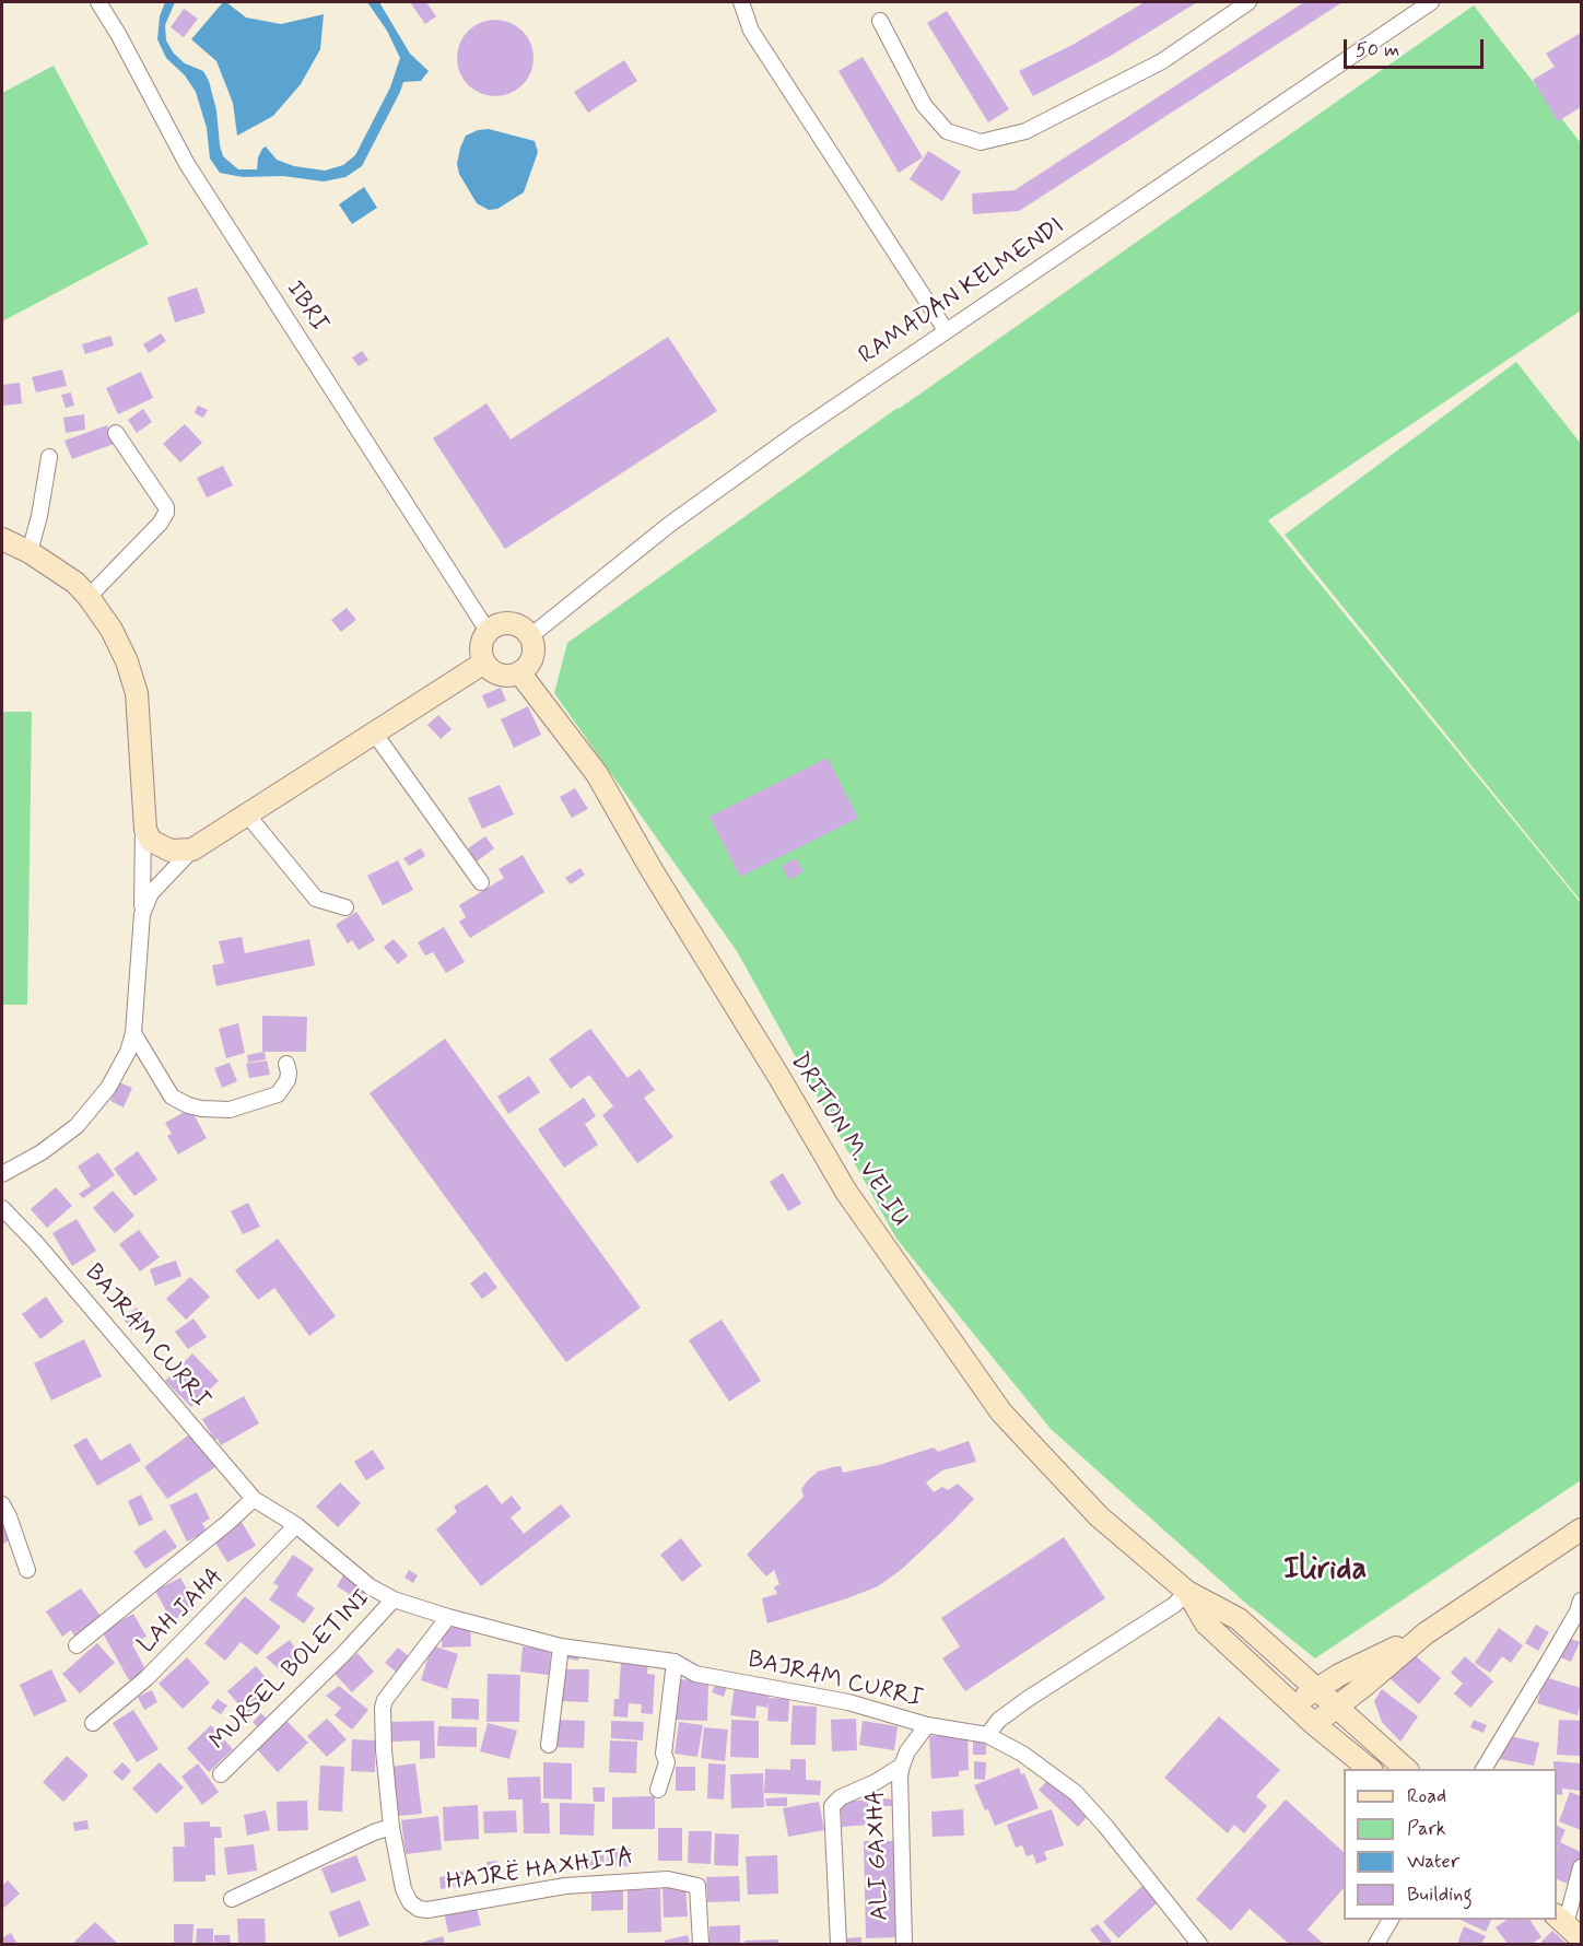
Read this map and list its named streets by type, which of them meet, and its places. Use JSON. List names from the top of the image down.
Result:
{
  "streets": {
    "street": [
      "RAMADAN KELMENDI",
      "IBRI",
      "DRITON M. VELIU",
      "BAJRAM CURRI",
      "LAH JAHA",
      "MURSEL BOLETINI",
      "ALI GAXHA",
      "HAJRË HAXHIJA"
    ]
  },
  "crossings": [
    ["RAMADAN KELMENDI", "IBRI"],
    ["RAMADAN KELMENDI", "DRITON M. VELIU"],
    ["IBRI", "DRITON M. VELIU"],
    ["BAJRAM CURRI", "LAH JAHA"],
    ["BAJRAM CURRI", "MURSEL BOLETINI"],
    ["BAJRAM CURRI", "ALI GAXHA"],
    ["BAJRAM CURRI", "HAJRË HAXHIJA"]
  ],
  "districts": ["Ilirida"],
  "legend": [
    "Road",
    "Park",
    "Water",
    "Building"
  ],
  "scale_bar": "50 m"
}
